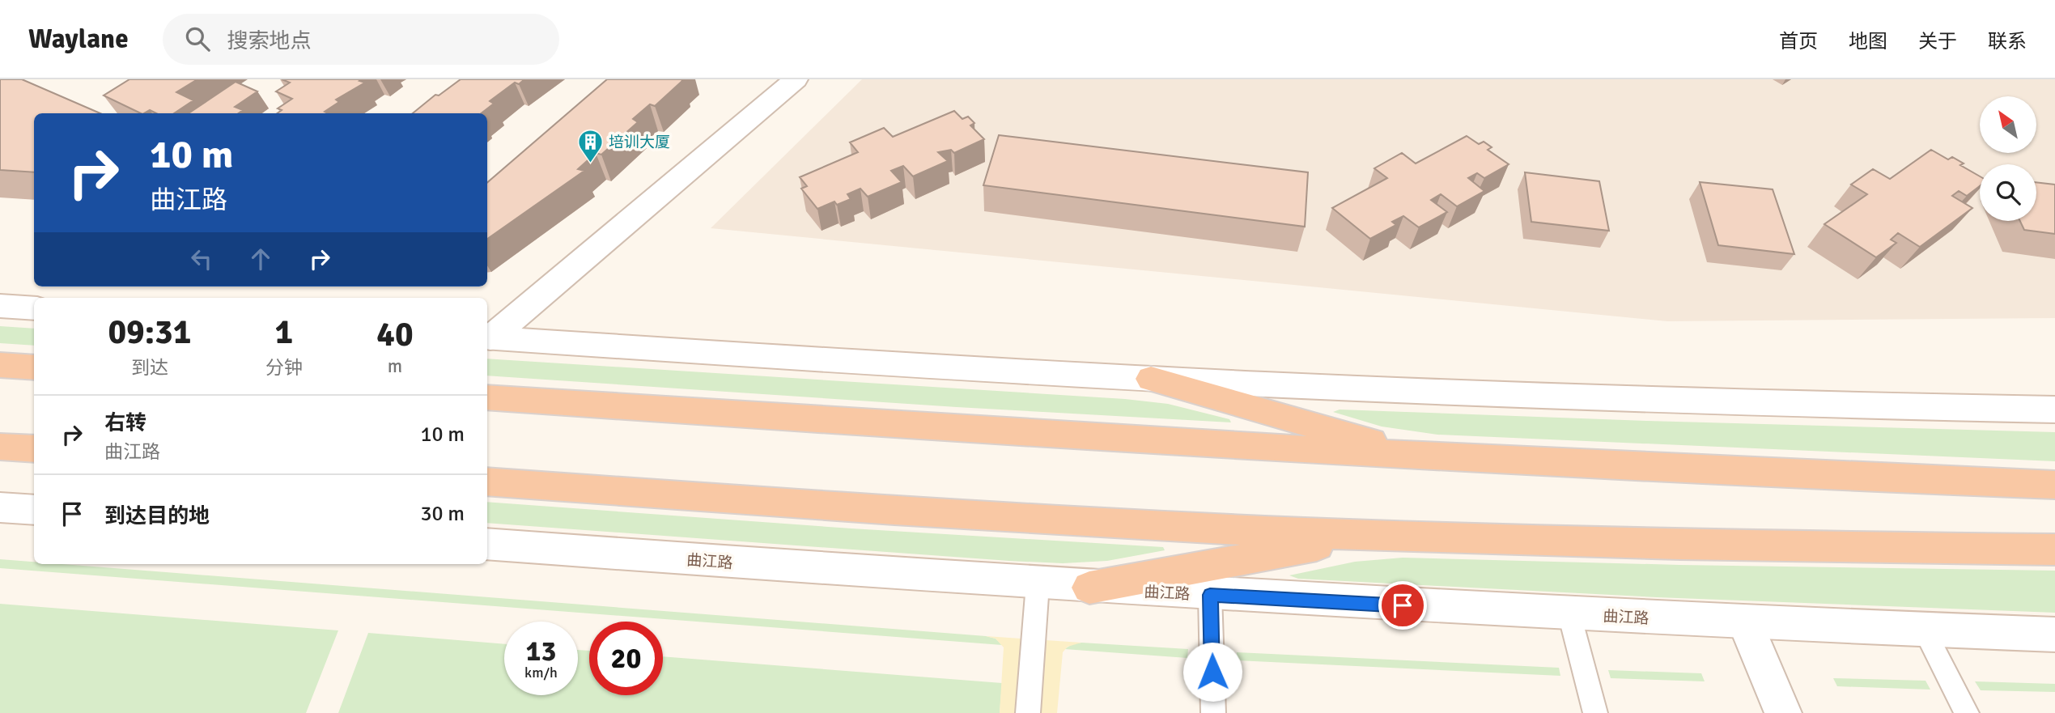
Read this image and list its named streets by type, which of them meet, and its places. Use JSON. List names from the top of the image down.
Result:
{
  "streets": {
    "main road": ["曲江路"]
  },
  "places": {
    "building": ["培训大厦"]
  },
  "north": "top left",
  "page": {
    "header": "Waylane",
    "search": "搜索地点",
    "nav": [
      "首页",
      "地图",
      "关于",
      "联系"
    ],
    "turn": ["10 m", "曲江路"],
    "eta": [
      "09:31",
      "到达",
      "1",
      "分钟",
      "40",
      "m"
    ],
    "list": [
      {
        "name": "右转",
        "note": "曲江路",
        "value": "10 m"
      },
      {
        "name": "到达目的地",
        "value": "30 m"
      }
    ],
    "speed": "13 km/h",
    "limit": "20"
  }
}
